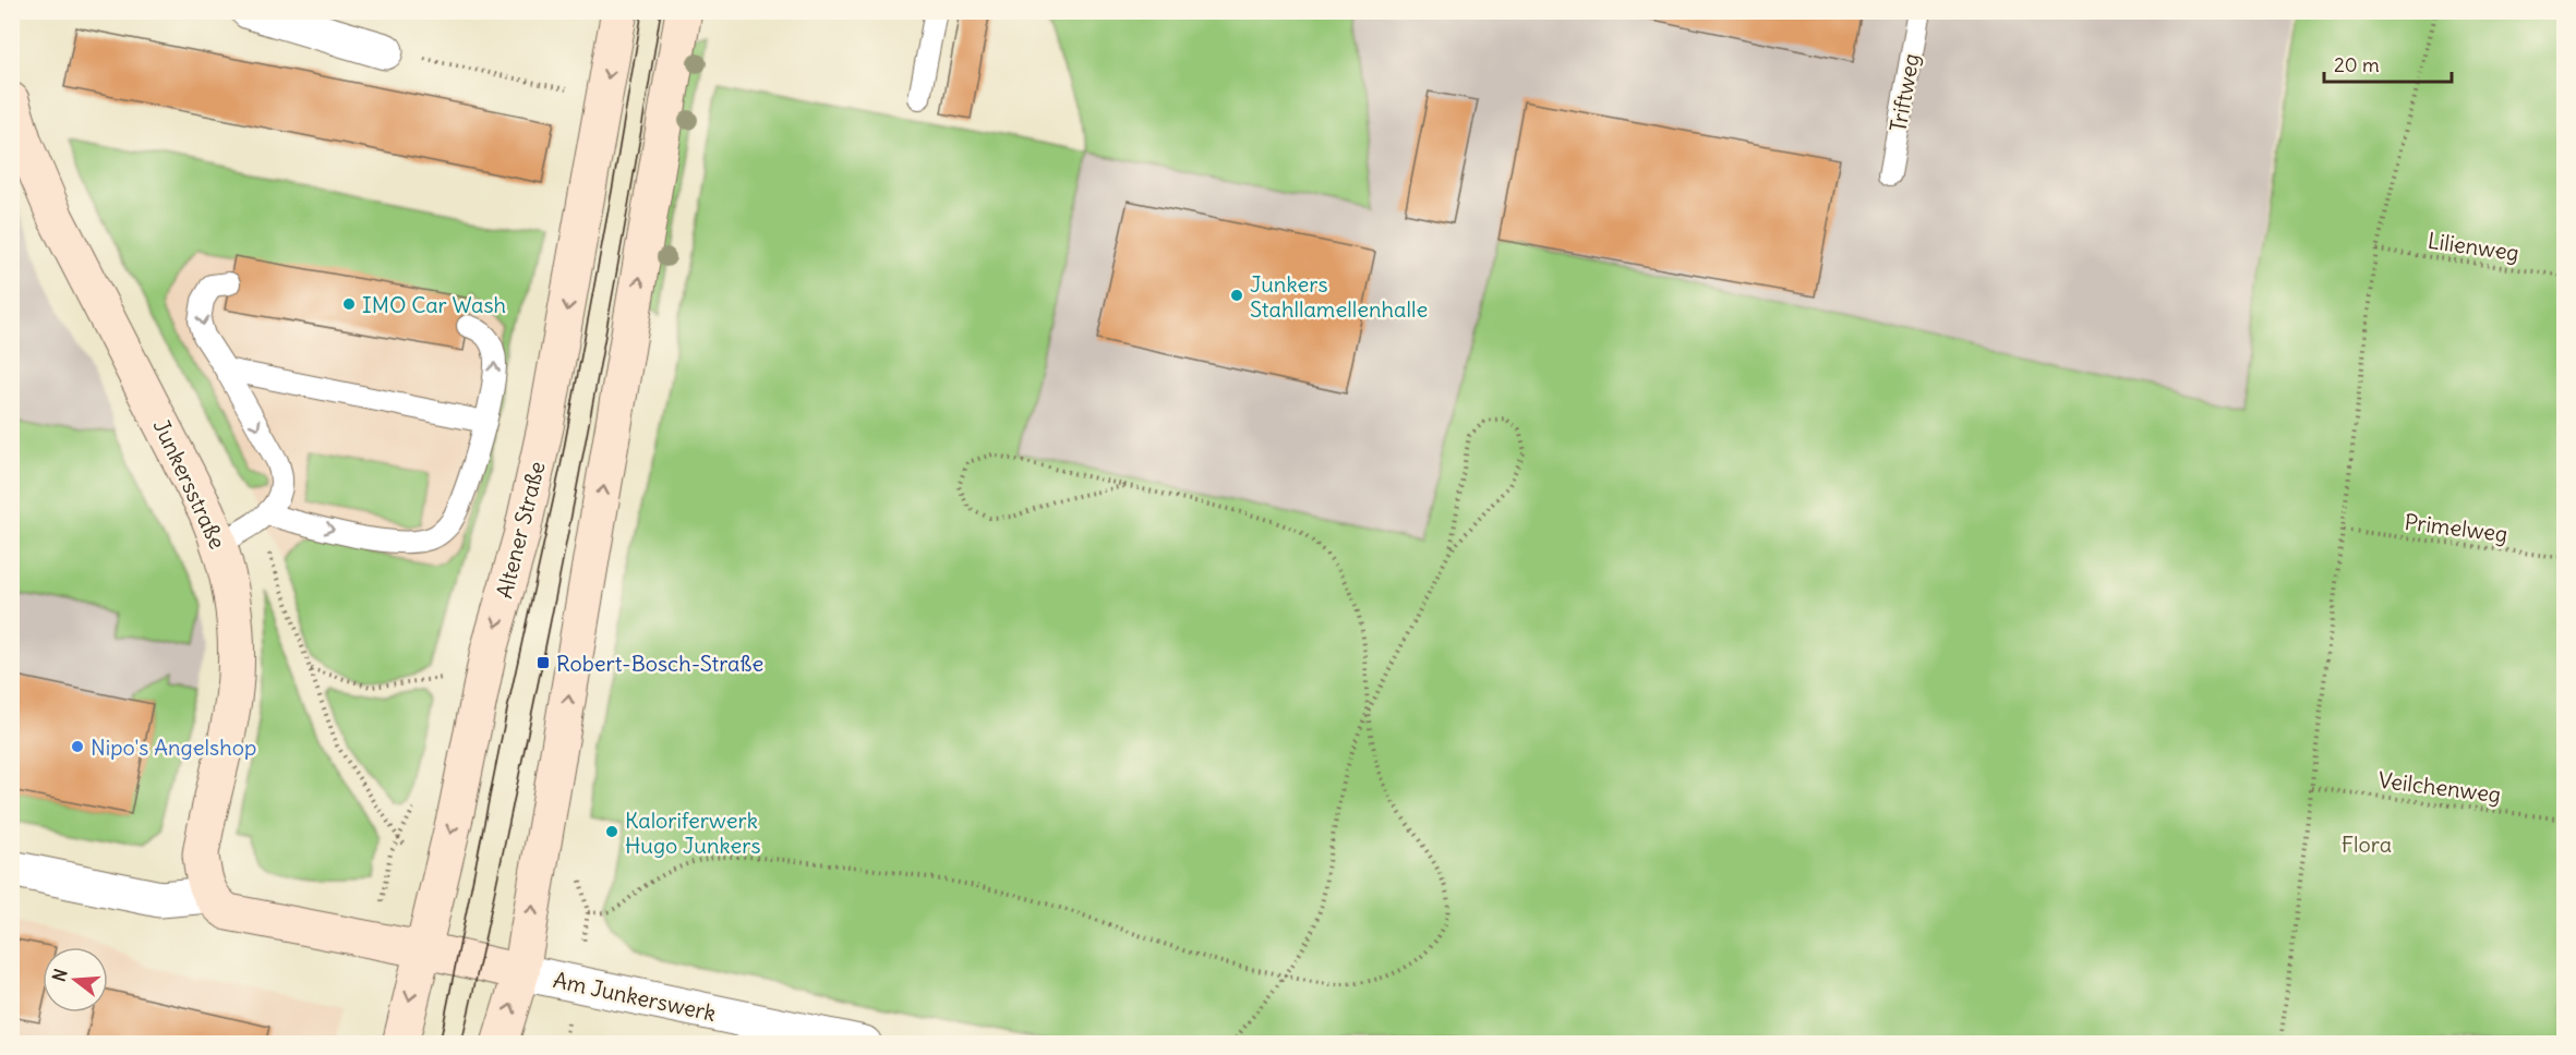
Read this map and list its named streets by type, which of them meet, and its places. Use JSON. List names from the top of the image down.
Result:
{
  "streets": {
    "main road": ["Junkersstraße", "Altener Straße"],
    "street": ["Am Junkerswerk"],
    "lane": ["Triftweg"],
    "path": ["Lilienweg", "Primelweg", "Veilchenweg"]
  },
  "parks": ["Flora"],
  "places": {
    "other": [
      "Junkers Stahllamellenhalle",
      "IMO Car Wash",
      "Nipo's Angelshop",
      "Kaloriferwerk Hugo Junkers"
    ],
    "transit": ["Robert-Bosch-Straße"]
  },
  "scale_bar": "20 m",
  "north": "left"
}
